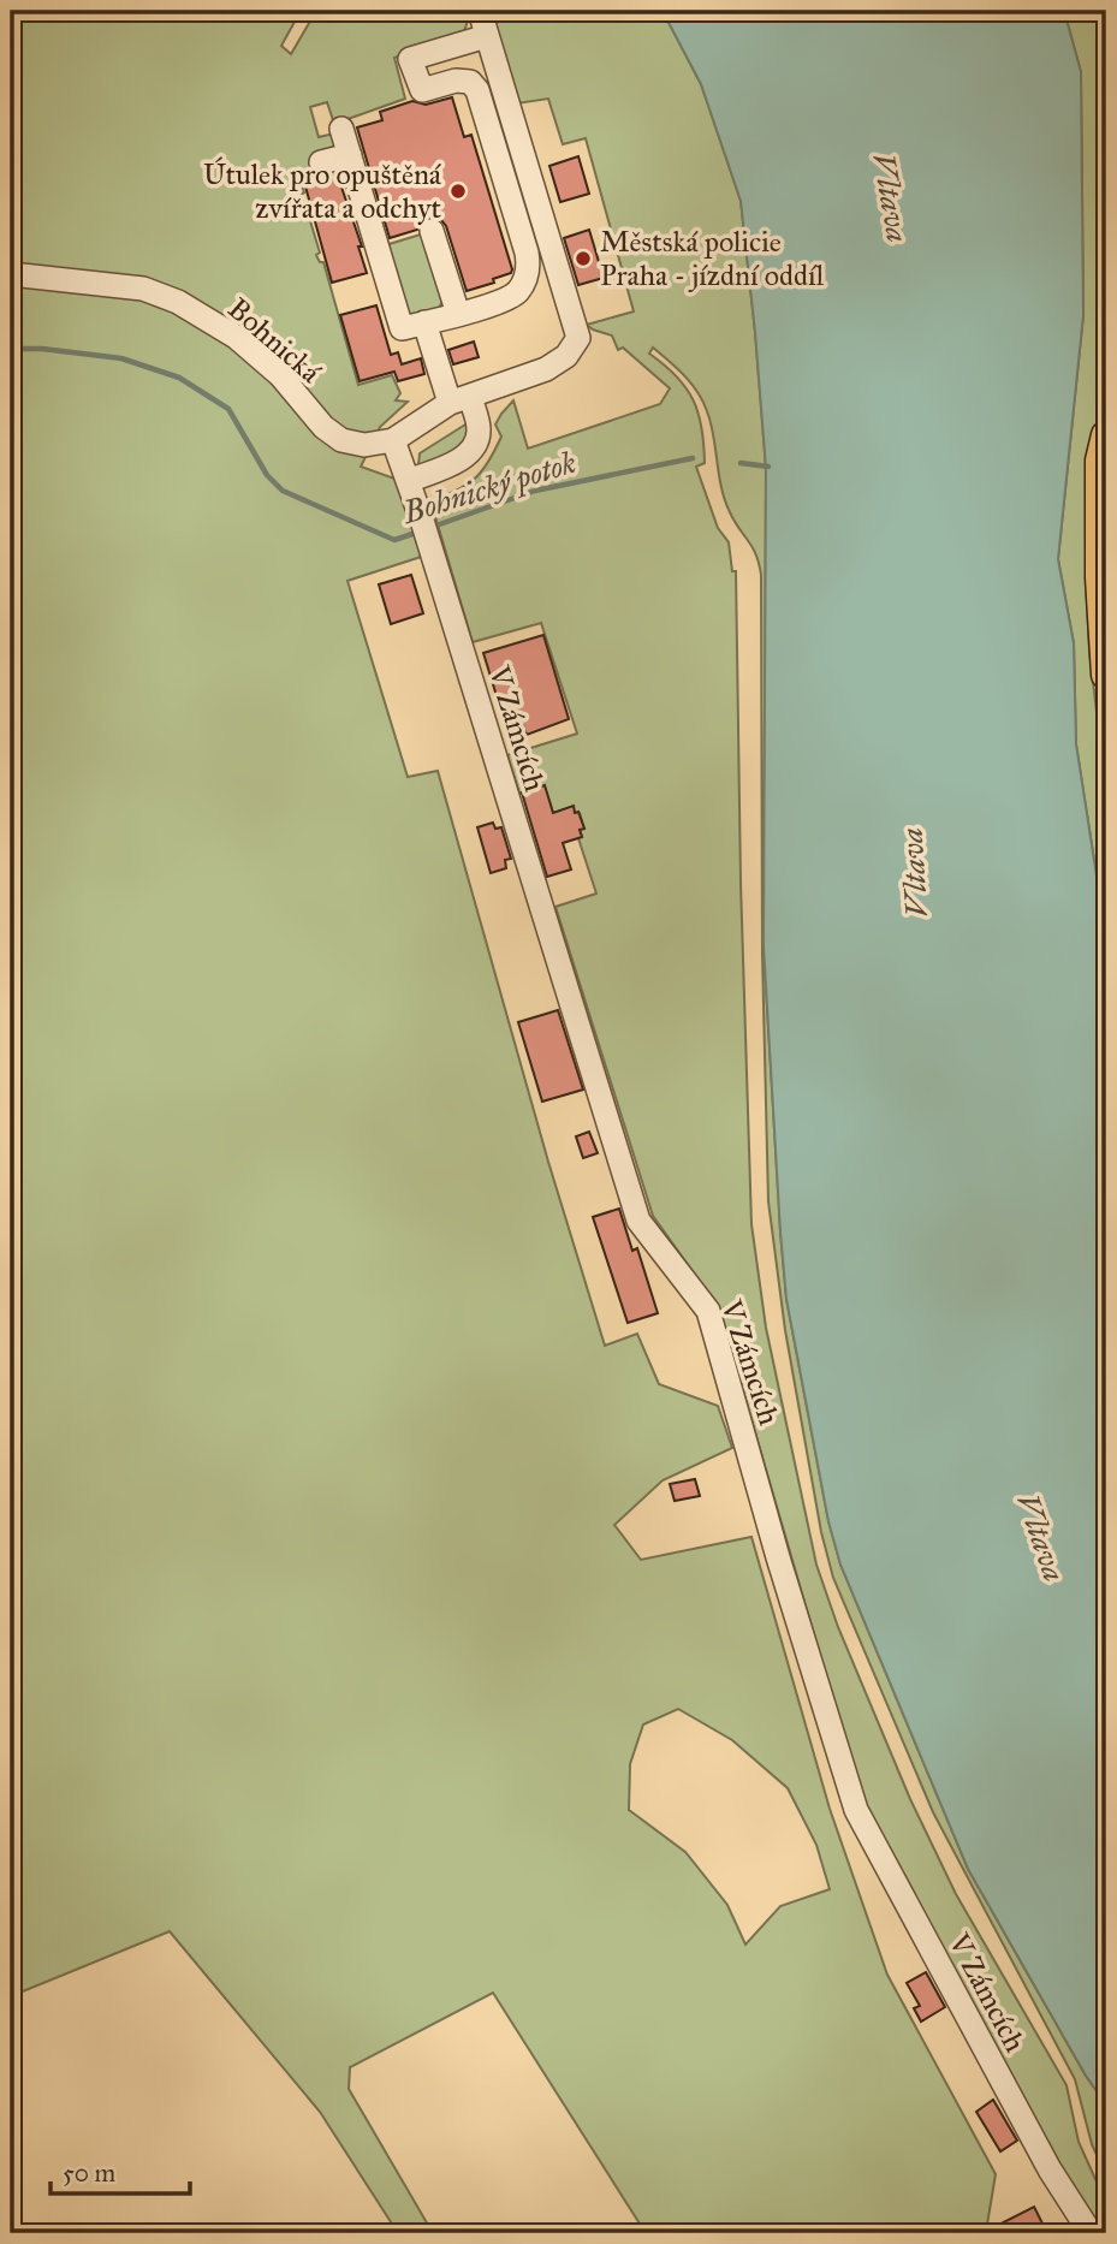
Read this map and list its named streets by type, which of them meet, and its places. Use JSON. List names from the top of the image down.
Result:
{
  "streets": {
    "street": ["Bohnická", "V Zámcích"]
  },
  "crossings": [
    ["Bohnická", "V Zámcích"]
  ],
  "water": ["Vltava", "Bohnický potok"],
  "places": ["Útulek pro opuštěná zvířata a odchyt", "Městská policie Praha - jízdní oddíl"],
  "scale_bar": "50 m"
}
